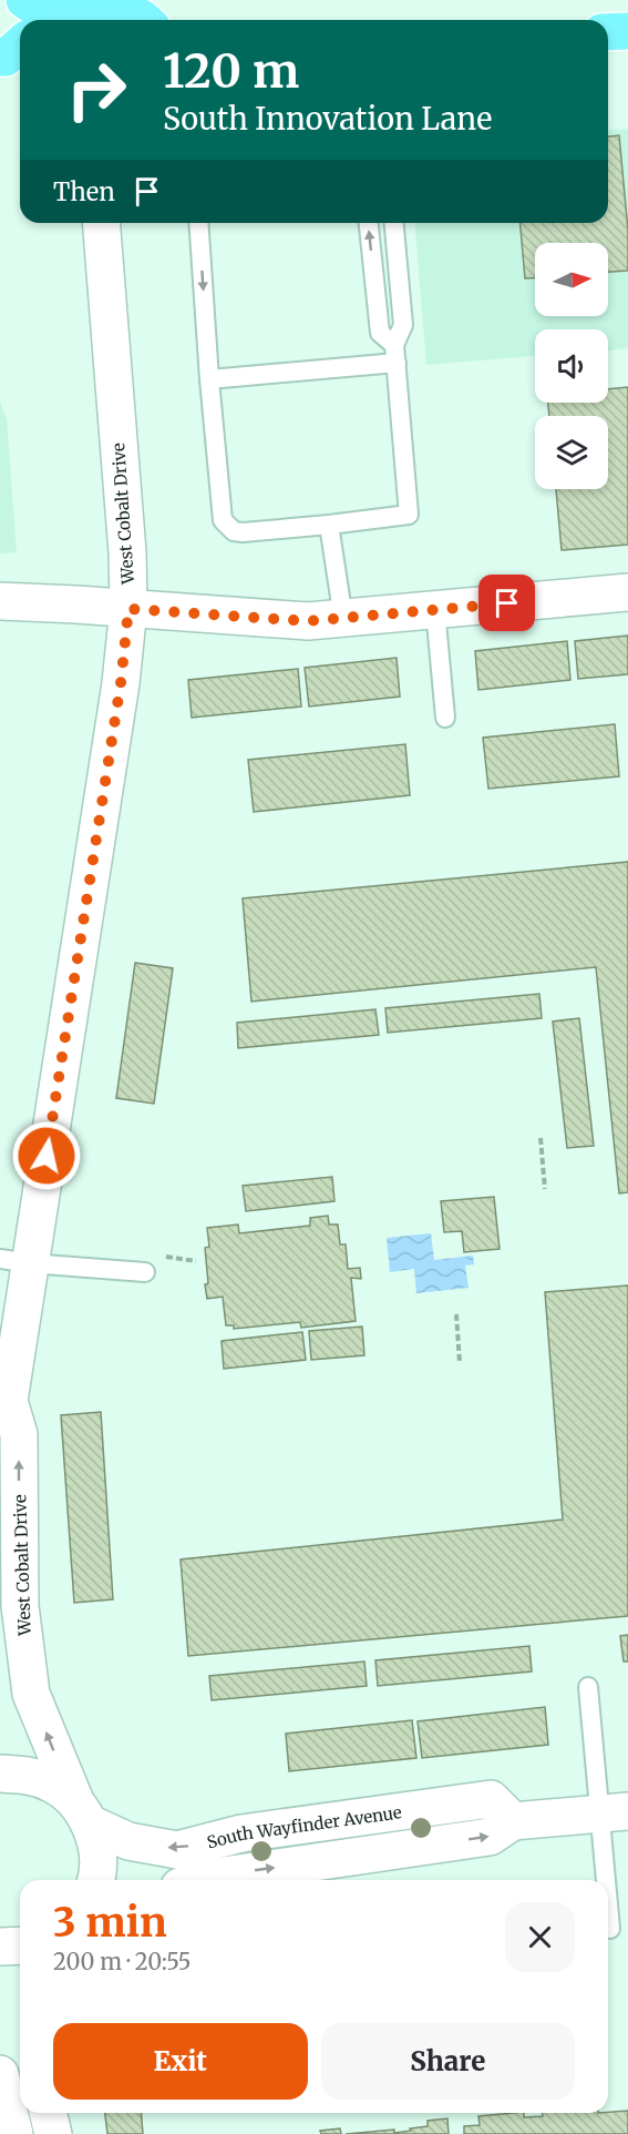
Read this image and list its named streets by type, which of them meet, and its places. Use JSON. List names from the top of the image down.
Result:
{
  "streets": {
    "street": ["West Cobalt Drive", "South Wayfinder Avenue"]
  },
  "crossings": [
    ["West Cobalt Drive", "South Wayfinder Avenue"]
  ],
  "north": "right",
  "page": {
    "turn": ["120 m", "South Innovation Lane"],
    "then": "Then",
    "heading": ["3 min", "200 m · 20:55"],
    "buttons": ["Exit", "Share"]
  }
}
